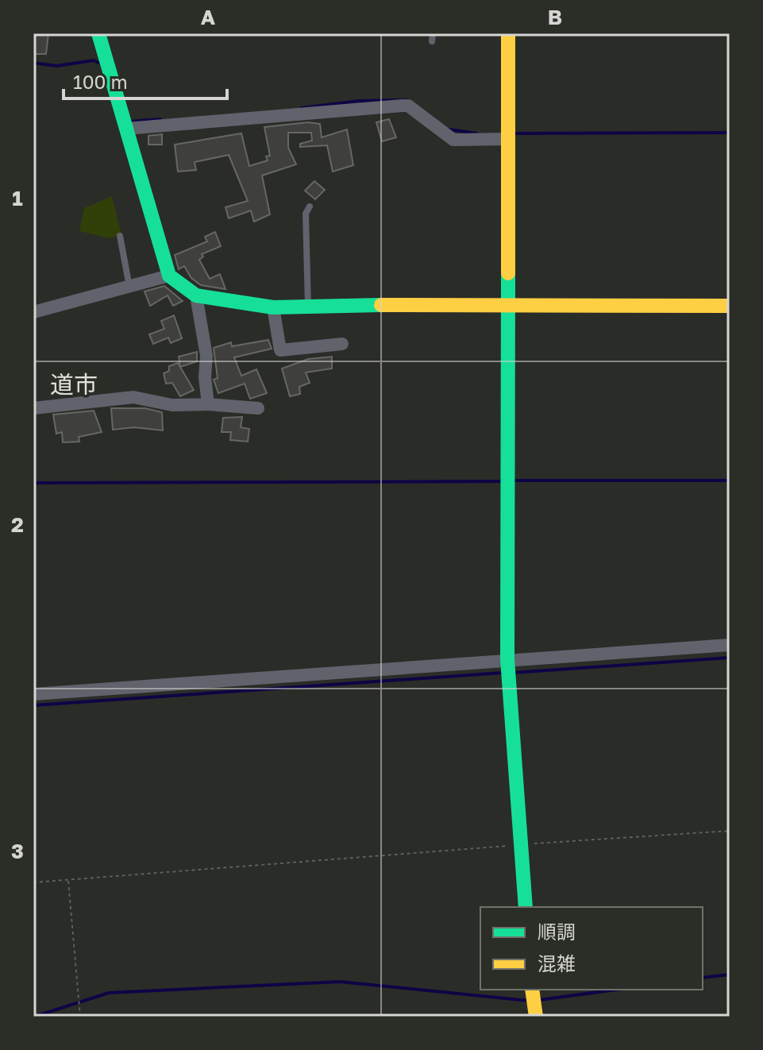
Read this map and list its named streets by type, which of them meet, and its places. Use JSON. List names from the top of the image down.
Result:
{
  "districts": ["道市"],
  "legend": ["順調", "混雑"],
  "scale_bar": "100 m",
  "grid": {
    "columns": ["A", "B"],
    "rows": ["1", "2", "3"]
  }
}
